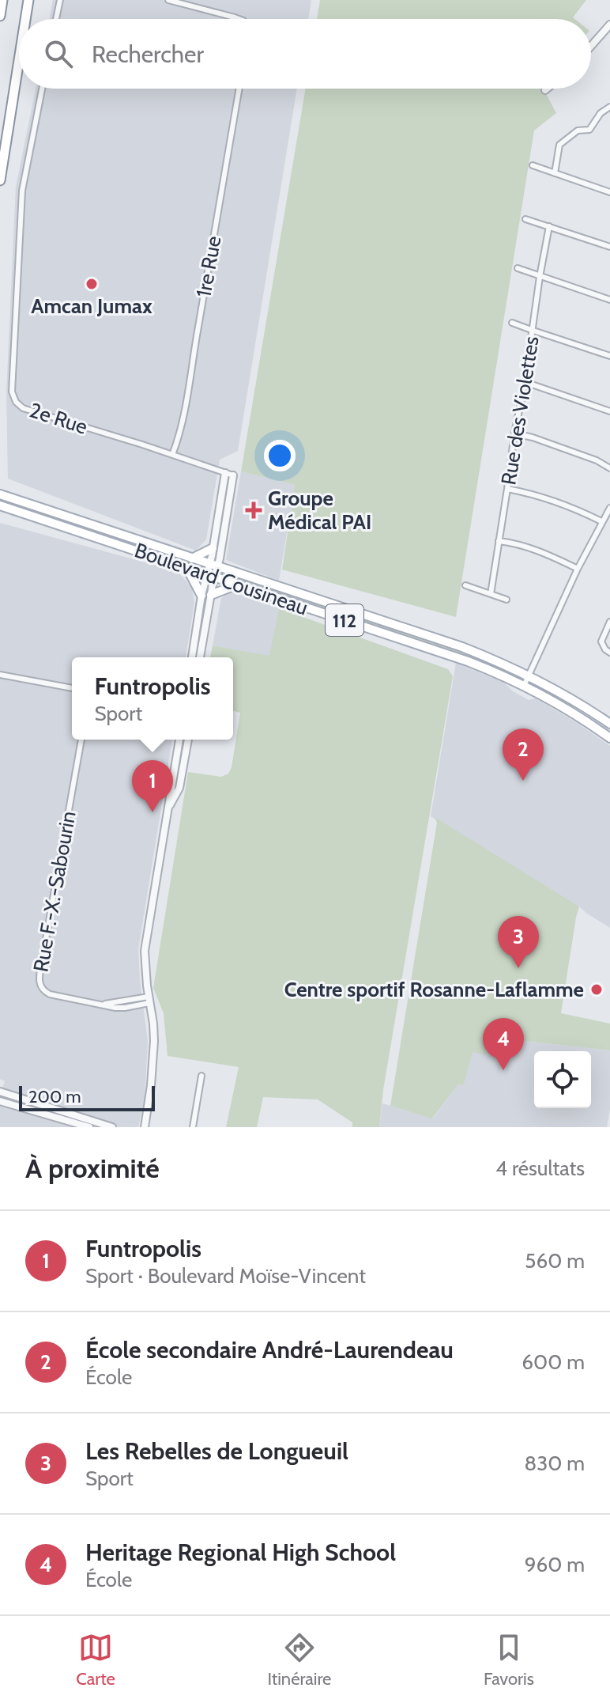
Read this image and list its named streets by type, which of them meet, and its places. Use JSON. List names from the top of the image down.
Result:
{
  "streets": {
    "main road": ["Boulevard Cousineau", "112"],
    "street": [
      "1re Rue",
      "Rue des Violettes",
      "2e Rue",
      "Rue F.-X.-Sabourin"
    ]
  },
  "crossings": [
    ["1re Rue", "2e Rue"]
  ],
  "places": {
    "other": ["Amcan Jumax", "Centre sportif Rosanne-Laflamme"],
    "health": ["Groupe Médical PAI"]
  },
  "scale_bar": "200 m",
  "page": {
    "search": "Rechercher",
    "popup": ["Funtropolis", "Sport"],
    "pins": [
      "2",
      "1",
      "3",
      "4"
    ],
    "scale": "200 m",
    "heading": ["À proximité", "4 résultats"],
    "list": [
      {
        "mark": "1",
        "name": "Funtropolis",
        "note": "Sport · Boulevard Moïse-Vincent",
        "value": "560 m"
      },
      {
        "mark": "2",
        "name": "École secondaire André-Laurendeau",
        "note": "École",
        "value": "600 m"
      },
      {
        "mark": "3",
        "name": "Les Rebelles de Longueuil",
        "note": "Sport",
        "value": "830 m"
      },
      {
        "mark": "4",
        "name": "Heritage Regional High School",
        "note": "École",
        "value": "960 m"
      }
    ],
    "nav": ["Carte", "Itinéraire", "Favoris"]
  }
}
